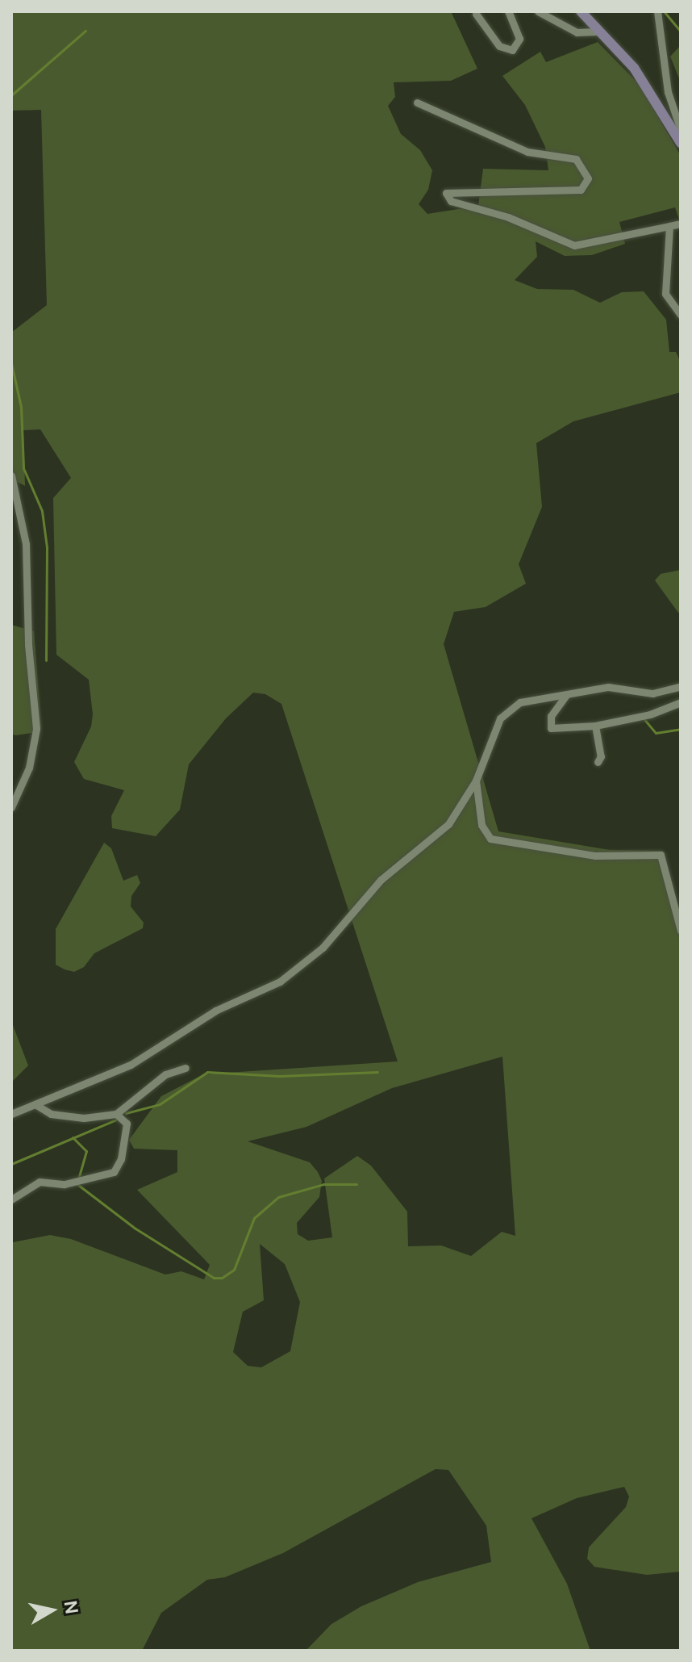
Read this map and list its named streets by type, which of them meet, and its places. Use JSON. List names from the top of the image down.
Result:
{
  "north": "right"
}
